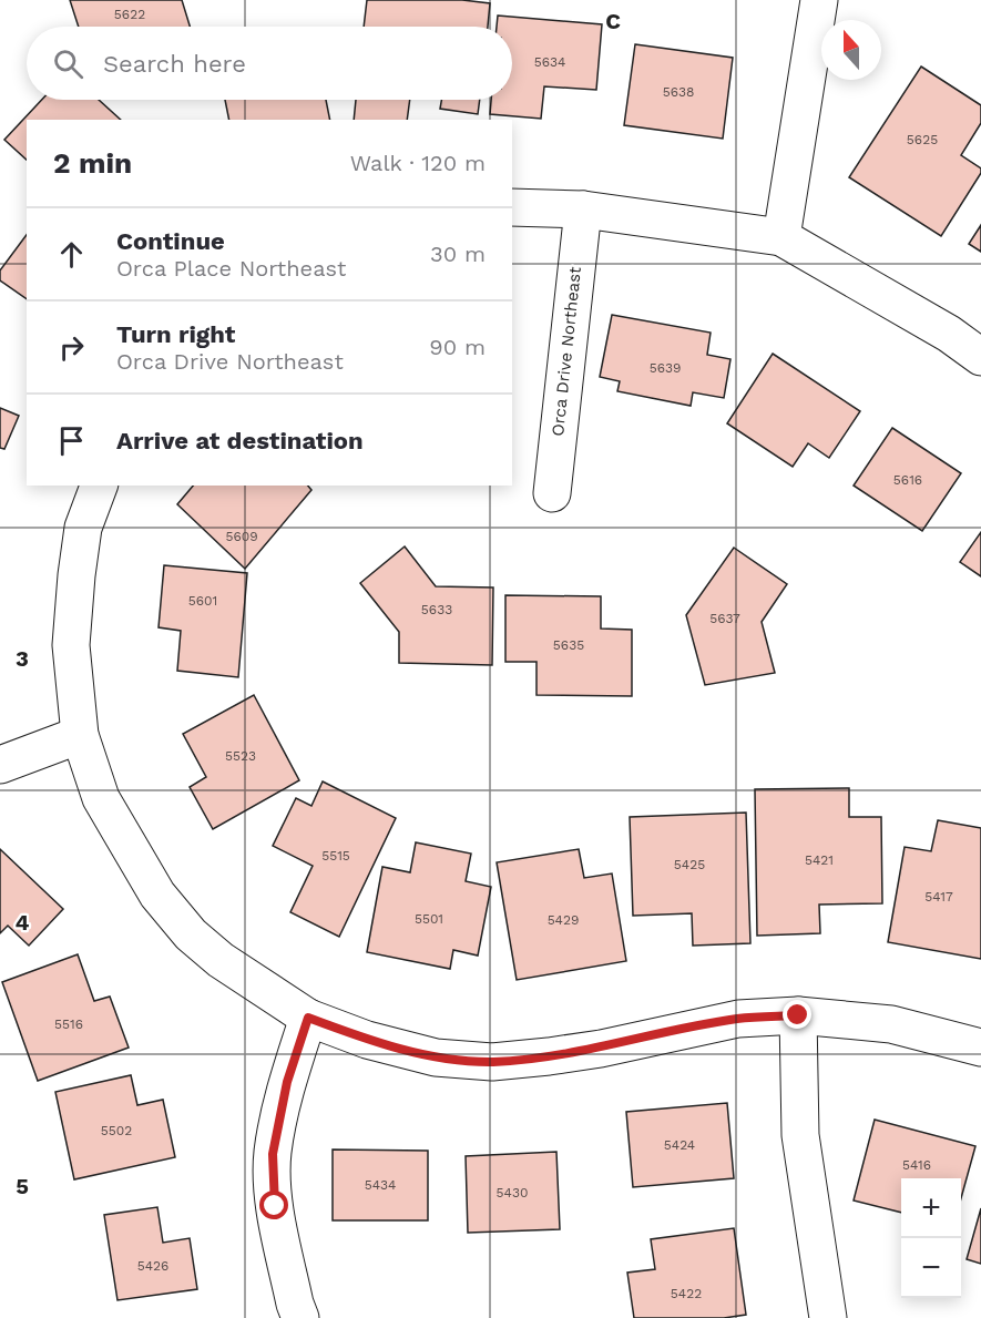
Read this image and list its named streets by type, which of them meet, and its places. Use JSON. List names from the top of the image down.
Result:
{
  "streets": {
    "street": ["Orca Drive Northeast"]
  },
  "house_numbers": [
    "5622",
    "5634",
    "5638",
    "5625",
    "5639",
    "5616",
    "5609",
    "5601",
    "5633",
    "5637",
    "5635",
    "5523",
    "5515",
    "5421",
    "5425",
    "5417",
    "5501",
    "5429",
    "5516",
    "5502",
    "5424",
    "5416",
    "5434",
    "5430",
    "5426",
    "5422"
  ],
  "north": "top",
  "page": {
    "search": "Search here",
    "heading": ["2 min", "Walk · 120 m"],
    "list": [
      ["Continue", "Orca Place Northeast", "30 m"],
      ["Turn right", "Orca Drive Northeast", "90 m"],
      "Arrive at destination"
    ],
    "map_buttons": ["+", "−"]
  },
  "grid": {
    "columns": ["C"],
    "rows": ["3", "4", "5"]
  }
}
